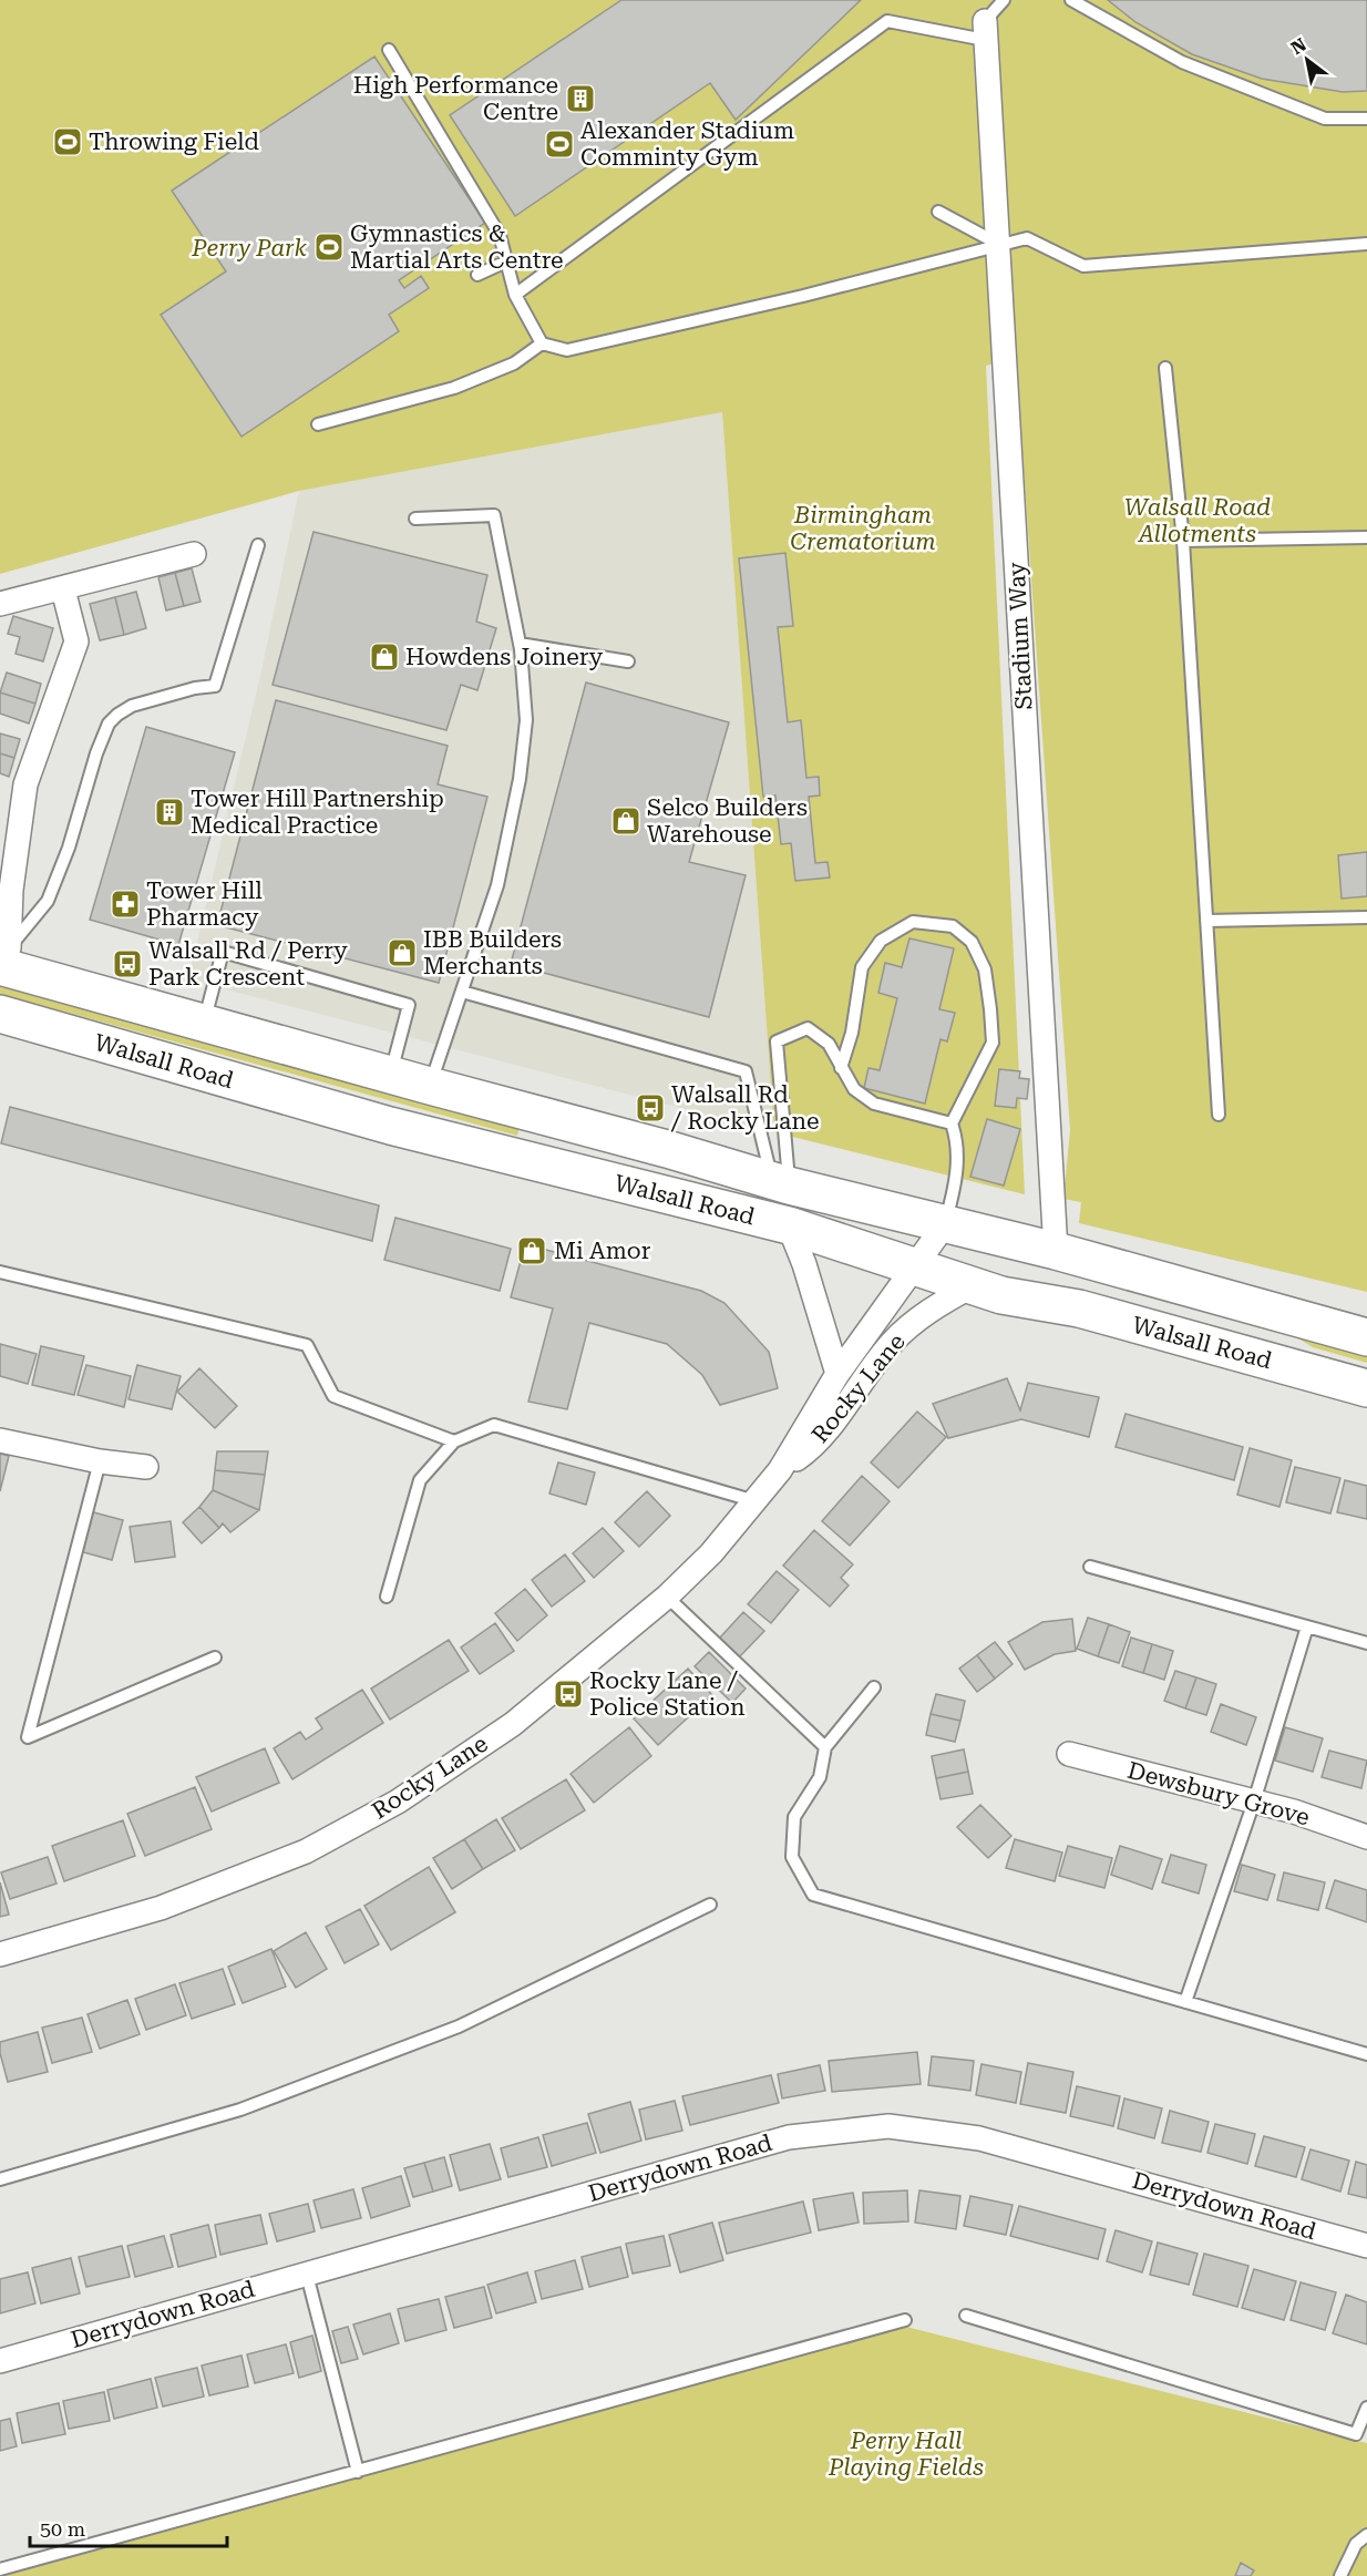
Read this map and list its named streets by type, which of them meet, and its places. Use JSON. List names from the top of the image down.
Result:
{
  "streets": {
    "highway": ["Walsall Road"],
    "street": [
      "Stadium Way",
      "Rocky Lane",
      "Dewsbury Grove",
      "Derrydown Road"
    ]
  },
  "crossings": [
    ["Stadium Way", "Walsall Road"],
    ["Walsall Road", "Rocky Lane"]
  ],
  "parks": [
    "Perry Park",
    "Walsall Road Allotments",
    "Birmingham Crematorium",
    "Perry Hall Playing Fields"
  ],
  "places": {
    "building": ["High Performance Centre", "Tower Hill Partnership Medical Practice"],
    "sports": ["Throwing Field", "Alexander Stadium Comminty Gym", "Gymnastics & Martial Arts Centre"],
    "shop": [
      "Howdens Joinery",
      "Selco Builders Warehouse",
      "IBB Builders Merchants",
      "Mi Amor"
    ],
    "pharmacy": ["Tower Hill Pharmacy"],
    "bus stop": ["Walsall Rd / Perry Park Crescent", "Walsall Rd / Rocky Lane", "Rocky Lane / Police Station"]
  },
  "scale_bar": "50 m",
  "north": "top left"
}
